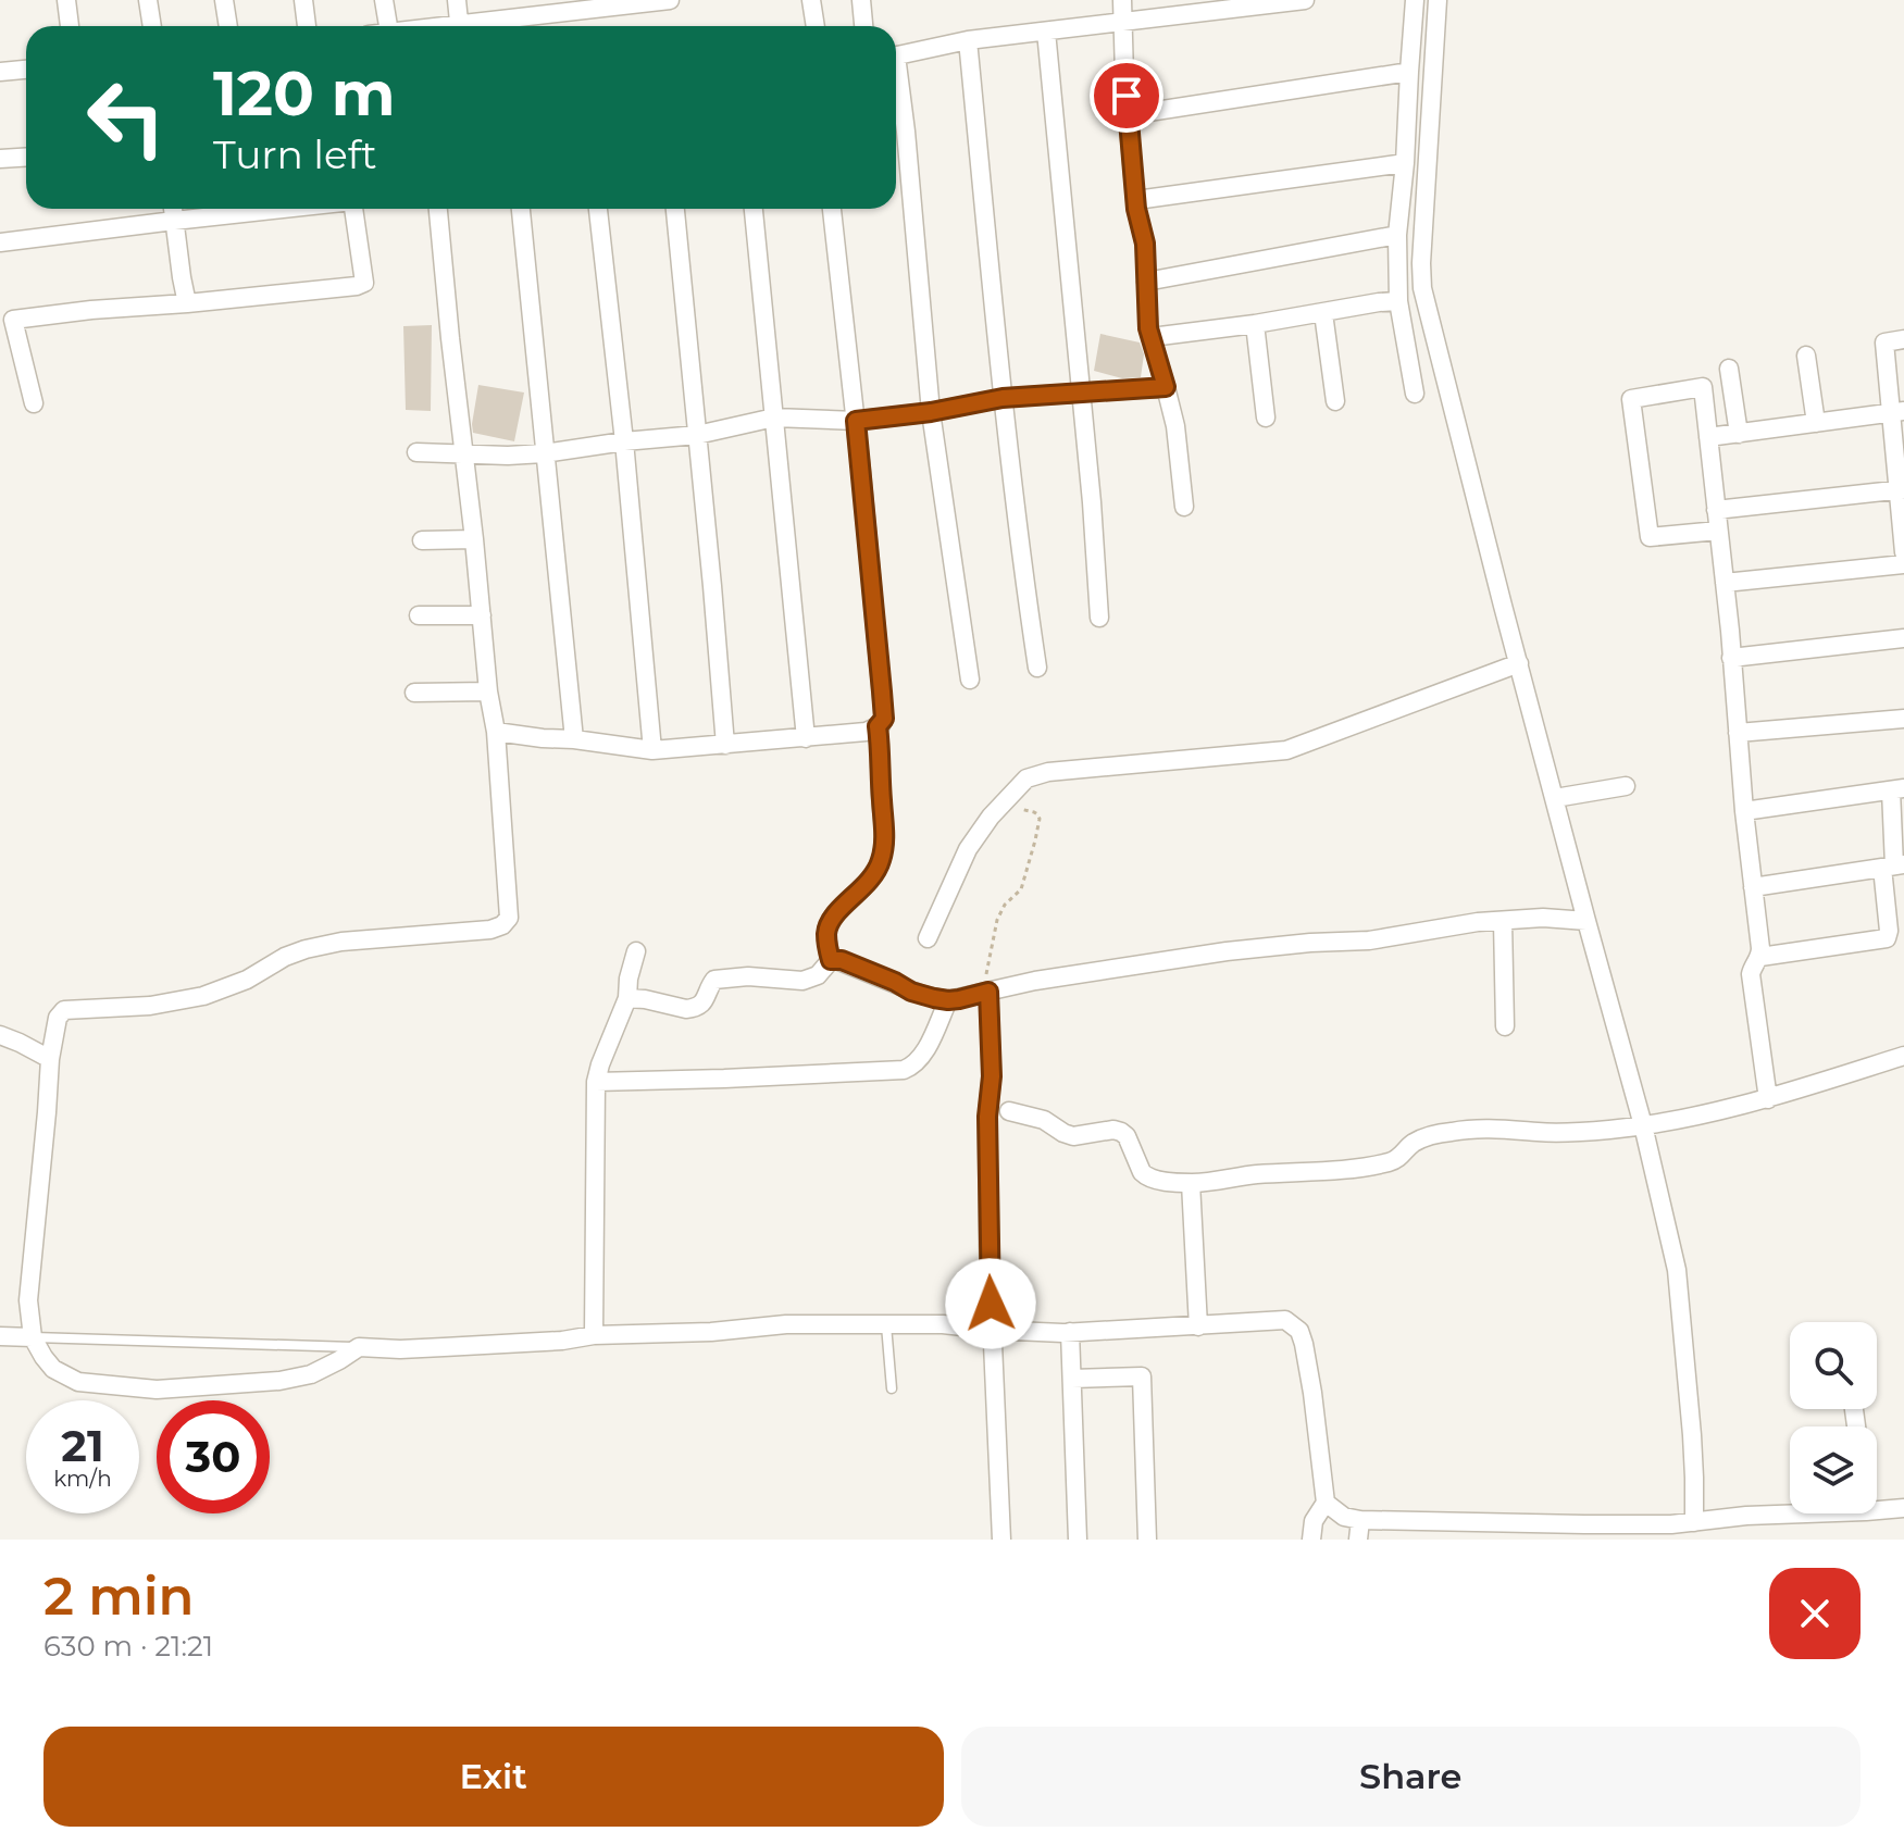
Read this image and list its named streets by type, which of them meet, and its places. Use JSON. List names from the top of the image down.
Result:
{
  "page": {
    "turn": ["120 m", "Turn left"],
    "speed": "21 km/h",
    "limit": "30",
    "heading": ["2 min", "630 m · 21:21"],
    "buttons": ["Exit", "Share"]
  }
}
